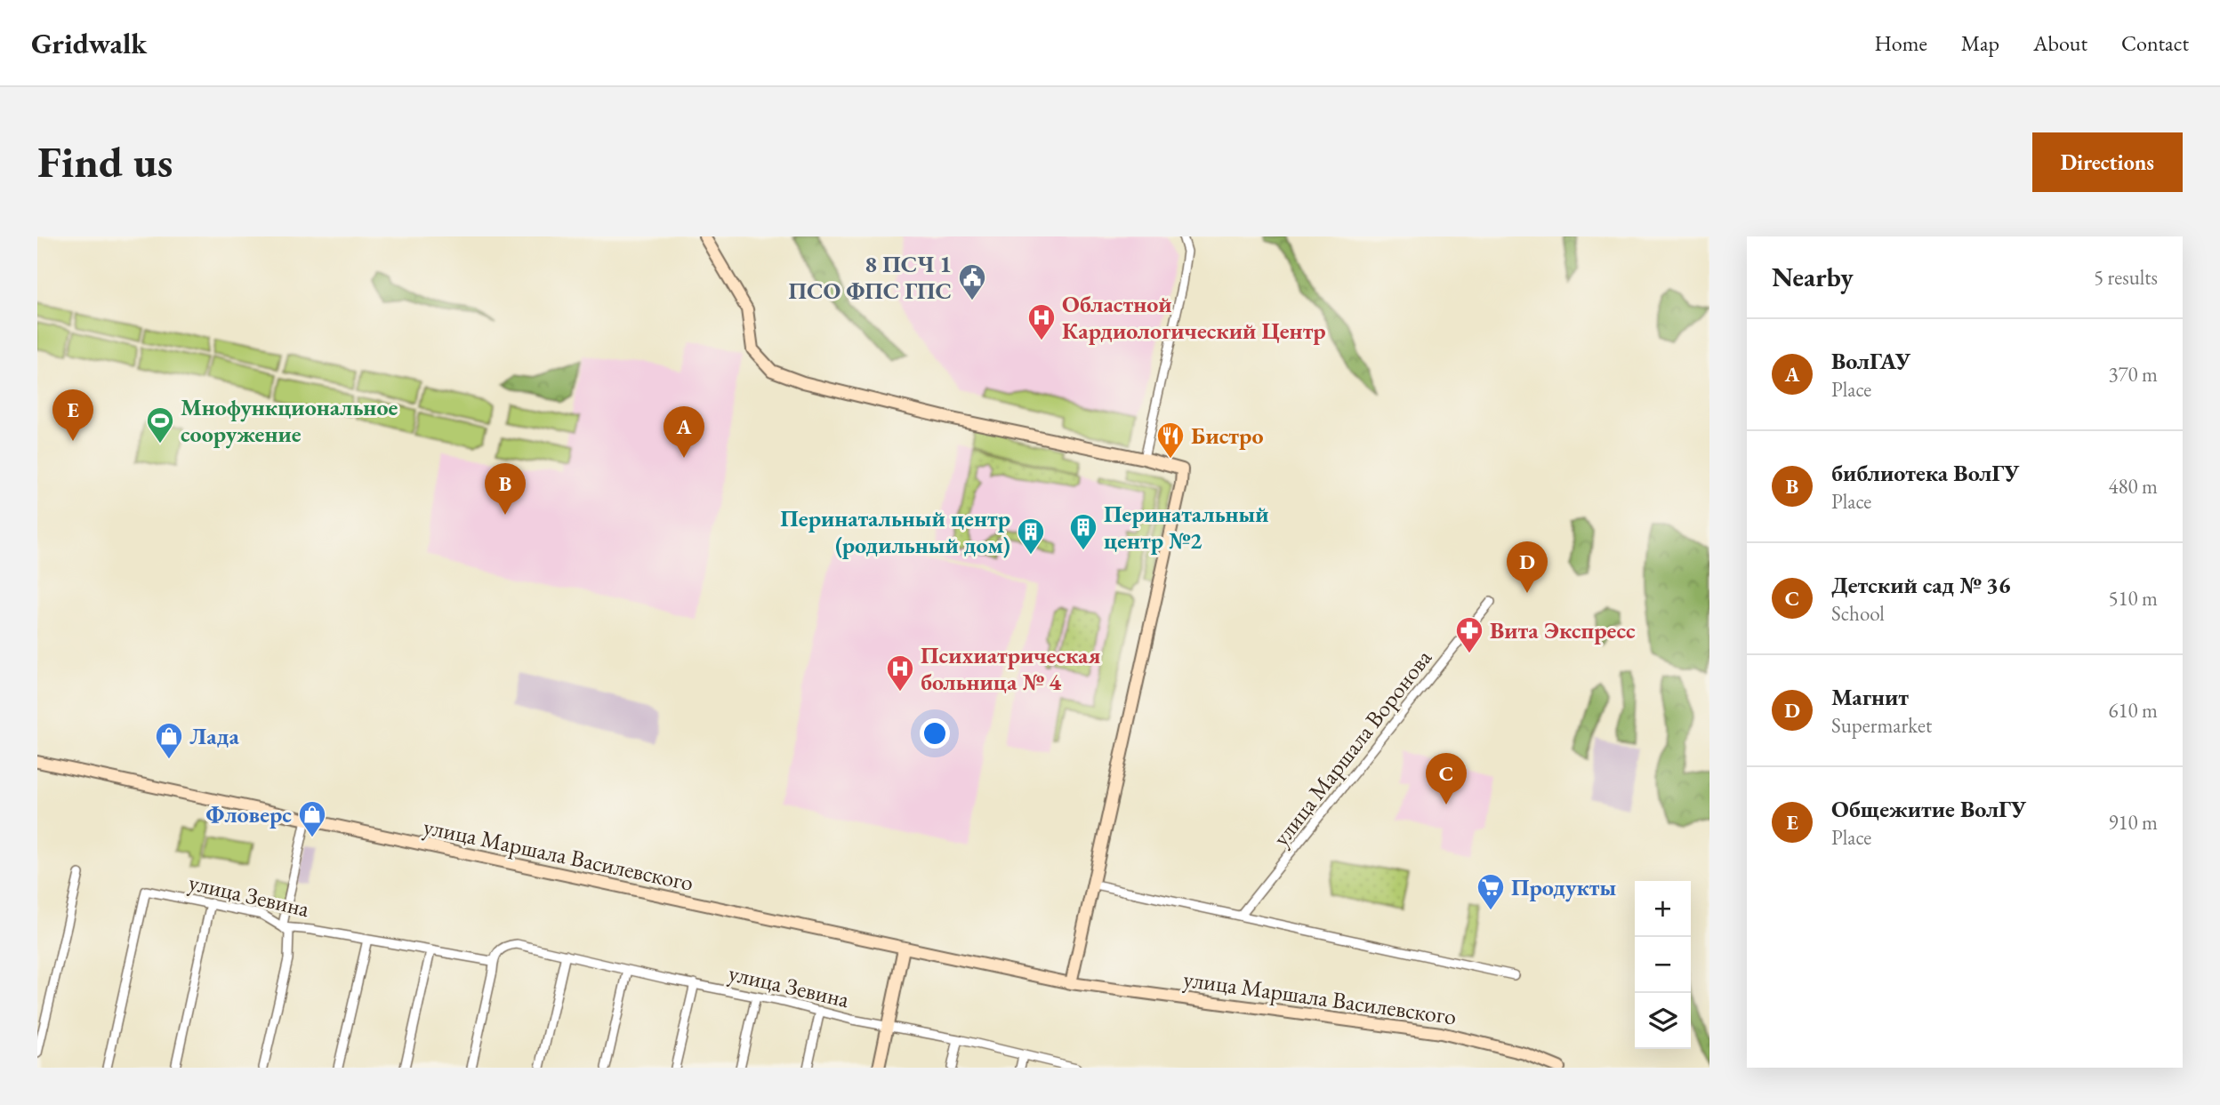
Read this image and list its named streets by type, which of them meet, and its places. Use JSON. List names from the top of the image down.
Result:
{
  "streets": {
    "main road": ["улица Маршала Василевского"],
    "street": ["улица Маршала Воронова", "улица Зевина"]
  },
  "places": {
    "public building": ["8 ПСЧ 1 ПСО ФПС ГПС"],
    "hospital": ["Областной Кардиологический Центр", "Психиатрическая больница № 4"],
    "sports": ["Мнофункциональное сооружение"],
    "restaurant": ["Бистро"],
    "building": ["Перинатальный центр №2", "Перинатальный центр (родильный дом)"],
    "pharmacy": ["Вита Экспресс"],
    "shop": ["Лада", "Фловерс"],
    "supermarket": ["Продукты"]
  },
  "page": {
    "header": "Gridwalk",
    "nav": [
      "Home",
      "Map",
      "About",
      "Contact"
    ],
    "buttons": "Directions",
    "title": "Find us",
    "heading": ["Nearby", "5 results"],
    "list": [
      {
        "mark": "A",
        "name": "ВолГАУ",
        "note": "Place",
        "value": "370 m"
      },
      {
        "mark": "B",
        "name": "библиотека ВолГУ",
        "note": "Place",
        "value": "480 m"
      },
      {
        "mark": "C",
        "name": "Детский сад № 36",
        "note": "School",
        "value": "510 m"
      },
      {
        "mark": "D",
        "name": "Магнит",
        "note": "Supermarket",
        "value": "610 m"
      },
      {
        "mark": "E",
        "name": "Общежитие ВолГУ",
        "note": "Place",
        "value": "910 m"
      }
    ],
    "pins": [
      "E",
      "A",
      "B",
      "D",
      "C"
    ],
    "map_buttons": ["+", "−"]
  }
}
